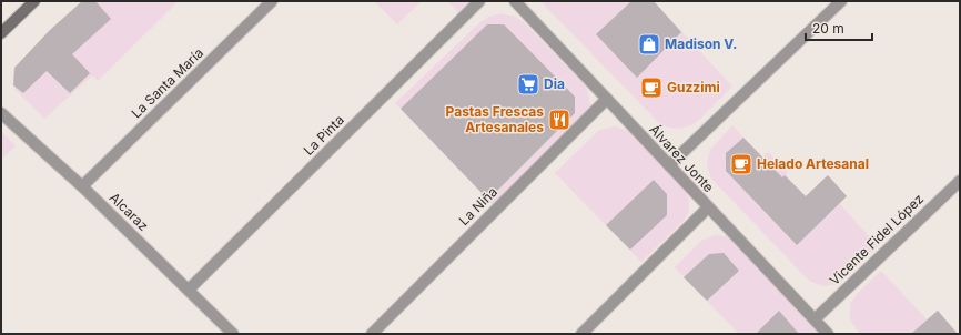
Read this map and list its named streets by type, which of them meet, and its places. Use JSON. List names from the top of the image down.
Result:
{
  "streets": {
    "street": [
      "La Santa María",
      "La Pinta",
      "Álvarez Jonte",
      "La Niña",
      "Alcaraz",
      "Vicente Fidel López"
    ]
  },
  "crossings": [
    ["La Santa María", "Alcaraz"],
    ["La Pinta", "Alcaraz"],
    ["Álvarez Jonte", "La Niña"],
    ["Álvarez Jonte", "Vicente Fidel López"]
  ],
  "places": {
    "shop": ["Madison V."],
    "supermarket": ["Dia"],
    "cafe": ["Guzzimi", "Helado Artesanal"],
    "restaurant": ["Pastas Frescas Artesanales"]
  },
  "scale_bar": "20 m"
}
